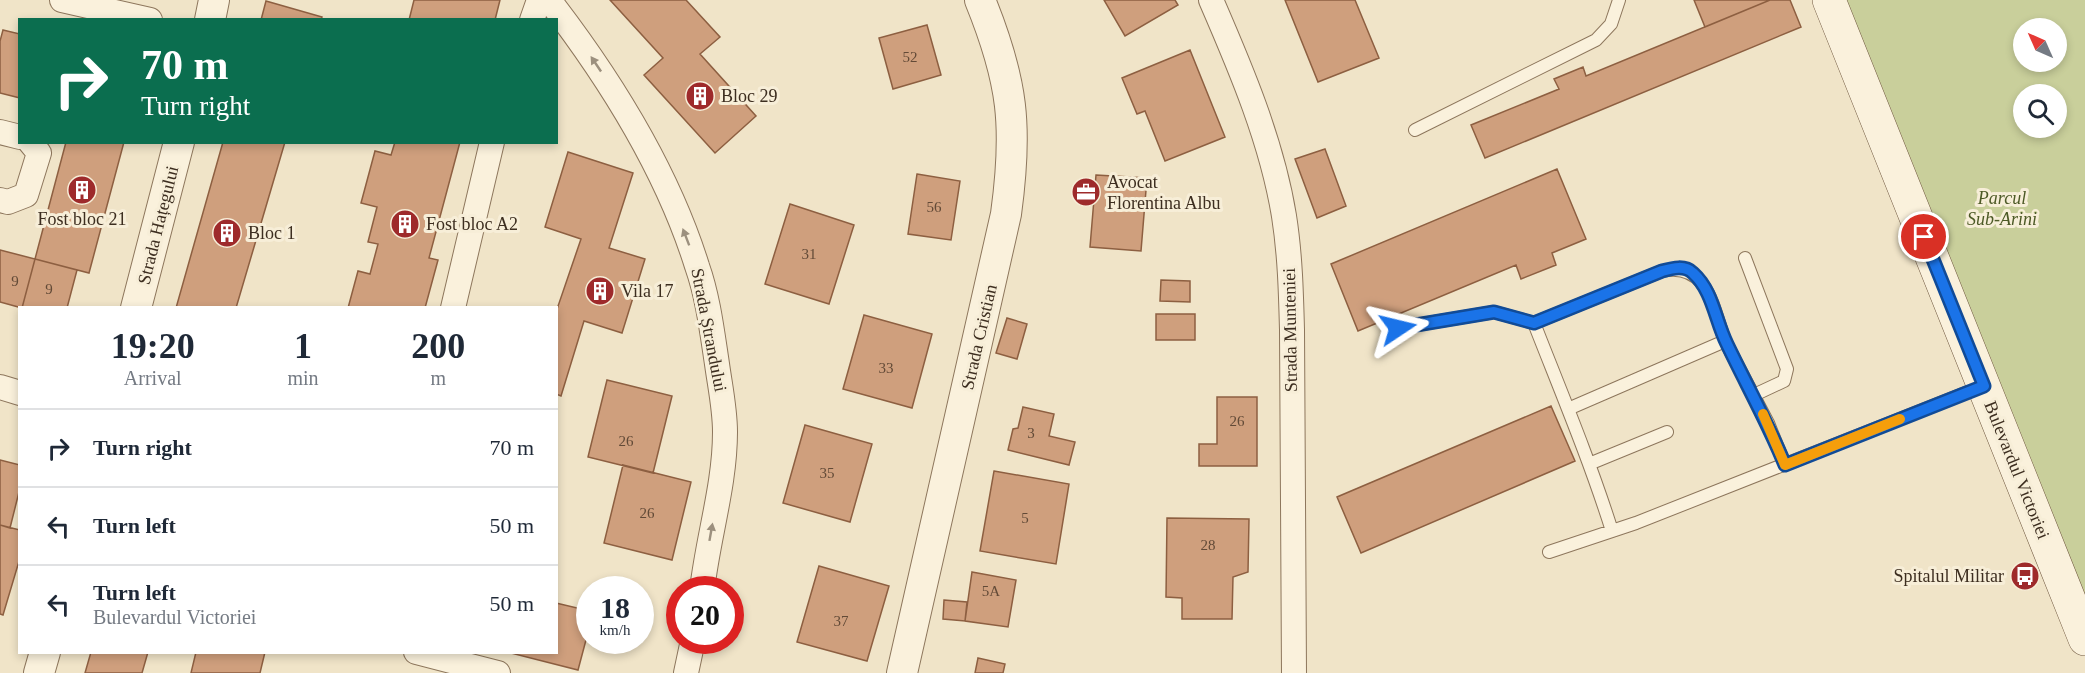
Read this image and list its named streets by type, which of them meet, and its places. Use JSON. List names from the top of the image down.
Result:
{
  "streets": {
    "main road": ["Bulevardul Victoriei"],
    "street": [
      "Strada Hațegului",
      "Strada Ștrandului",
      "Strada Munteniei",
      "Strada Cristian"
    ]
  },
  "one_way": ["Strada Ștrandului"],
  "parks": ["Parcul Sub-Arini"],
  "places": {
    "building": [
      "Bloc 29",
      "Fost bloc 21",
      "Fost bloc A2",
      "Bloc 1",
      "Vila 17"
    ],
    "office": ["Avocat Florentina Albu"],
    "bus stop": ["Spitalul Militar"]
  },
  "house_numbers": [
    "52",
    "56",
    "31",
    "9",
    "9",
    "33",
    "26",
    "3",
    "26",
    "35",
    "26",
    "5",
    "28",
    "5A",
    "37"
  ],
  "north": "top left",
  "page": {
    "turn": ["70 m", "Turn right"],
    "eta": [
      "19:20",
      "Arrival",
      "1",
      "min",
      "200",
      "m"
    ],
    "list": [
      {
        "name": "Turn right",
        "value": "70 m"
      },
      {
        "name": "Turn left",
        "value": "50 m"
      },
      {
        "name": "Turn left",
        "note": "Bulevardul Victoriei",
        "value": "50 m"
      }
    ],
    "speed": "18 km/h",
    "limit": "20"
  }
}
